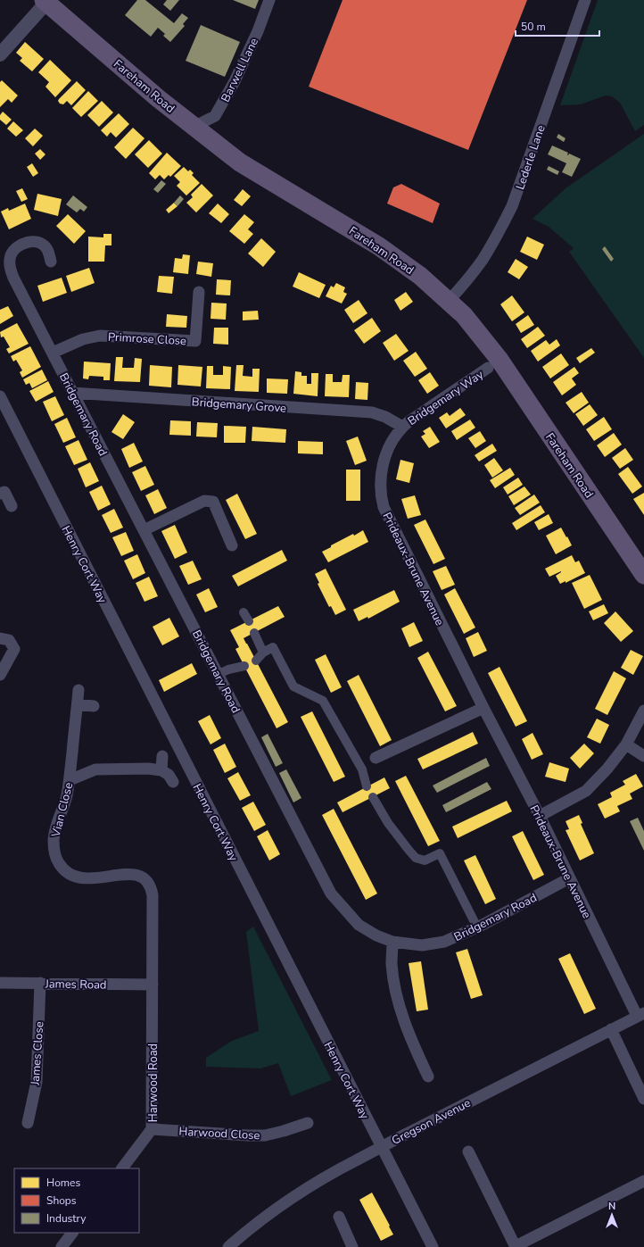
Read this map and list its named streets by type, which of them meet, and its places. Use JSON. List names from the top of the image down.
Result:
{
  "streets": {
    "main road": ["Fareham Road"],
    "street": [
      "Barwell Lane",
      "Lederle Lane",
      "Primrose Close",
      "Bridgemary Way",
      "Bridgemary Grove",
      "Bridgemary Road",
      "Henry Cort Way",
      "Prideaux-Brune Avenue",
      "Vian Close",
      "James Road",
      "James Close",
      "Harwood Road",
      "Gregson Avenue",
      "Harwood Close"
    ]
  },
  "crossings": [
    ["Barwell Lane", "Fareham Road"],
    ["Fareham Road", "Lederle Lane"],
    ["Primrose Close", "Bridgemary Road"],
    ["Bridgemary Way", "Bridgemary Grove"],
    ["Bridgemary Way", "Prideaux-Brune Avenue"],
    ["Bridgemary Grove", "Bridgemary Road"],
    ["Bridgemary Grove", "Prideaux-Brune Avenue"],
    ["Bridgemary Road", "Prideaux-Brune Avenue"],
    ["Prideaux-Brune Avenue", "Gregson Avenue"],
    ["Vian Close", "James Road"],
    ["Vian Close", "Harwood Road"],
    ["James Road", "James Close"],
    ["James Road", "Harwood Road"],
    ["Harwood Road", "Harwood Close"]
  ],
  "legend": ["Homes", "Shops", "Industry"],
  "scale_bar": "50 m",
  "north": "top"
}
